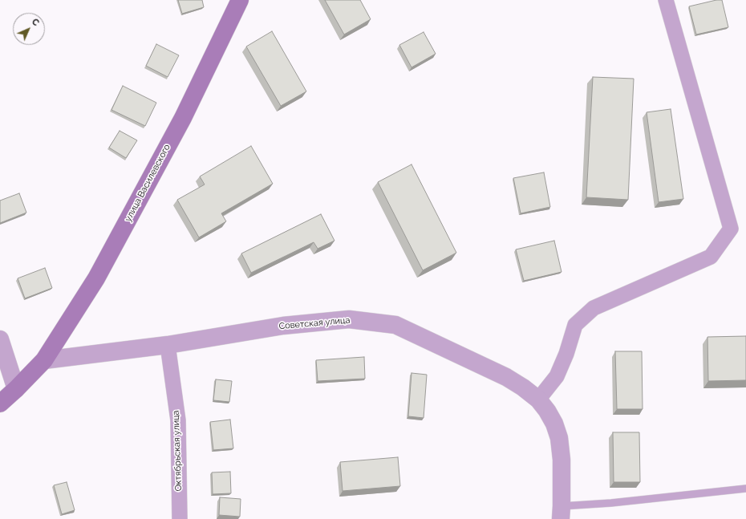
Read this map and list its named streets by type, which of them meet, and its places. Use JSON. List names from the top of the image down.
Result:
{
  "streets": {
    "main road": ["улица Василевского"],
    "street": ["Советская улица", "Октябрьская улица"]
  },
  "crossings": [
    ["улица Василевского", "Советская улица"],
    ["Советская улица", "Октябрьская улица"]
  ],
  "north": "top right"
}
